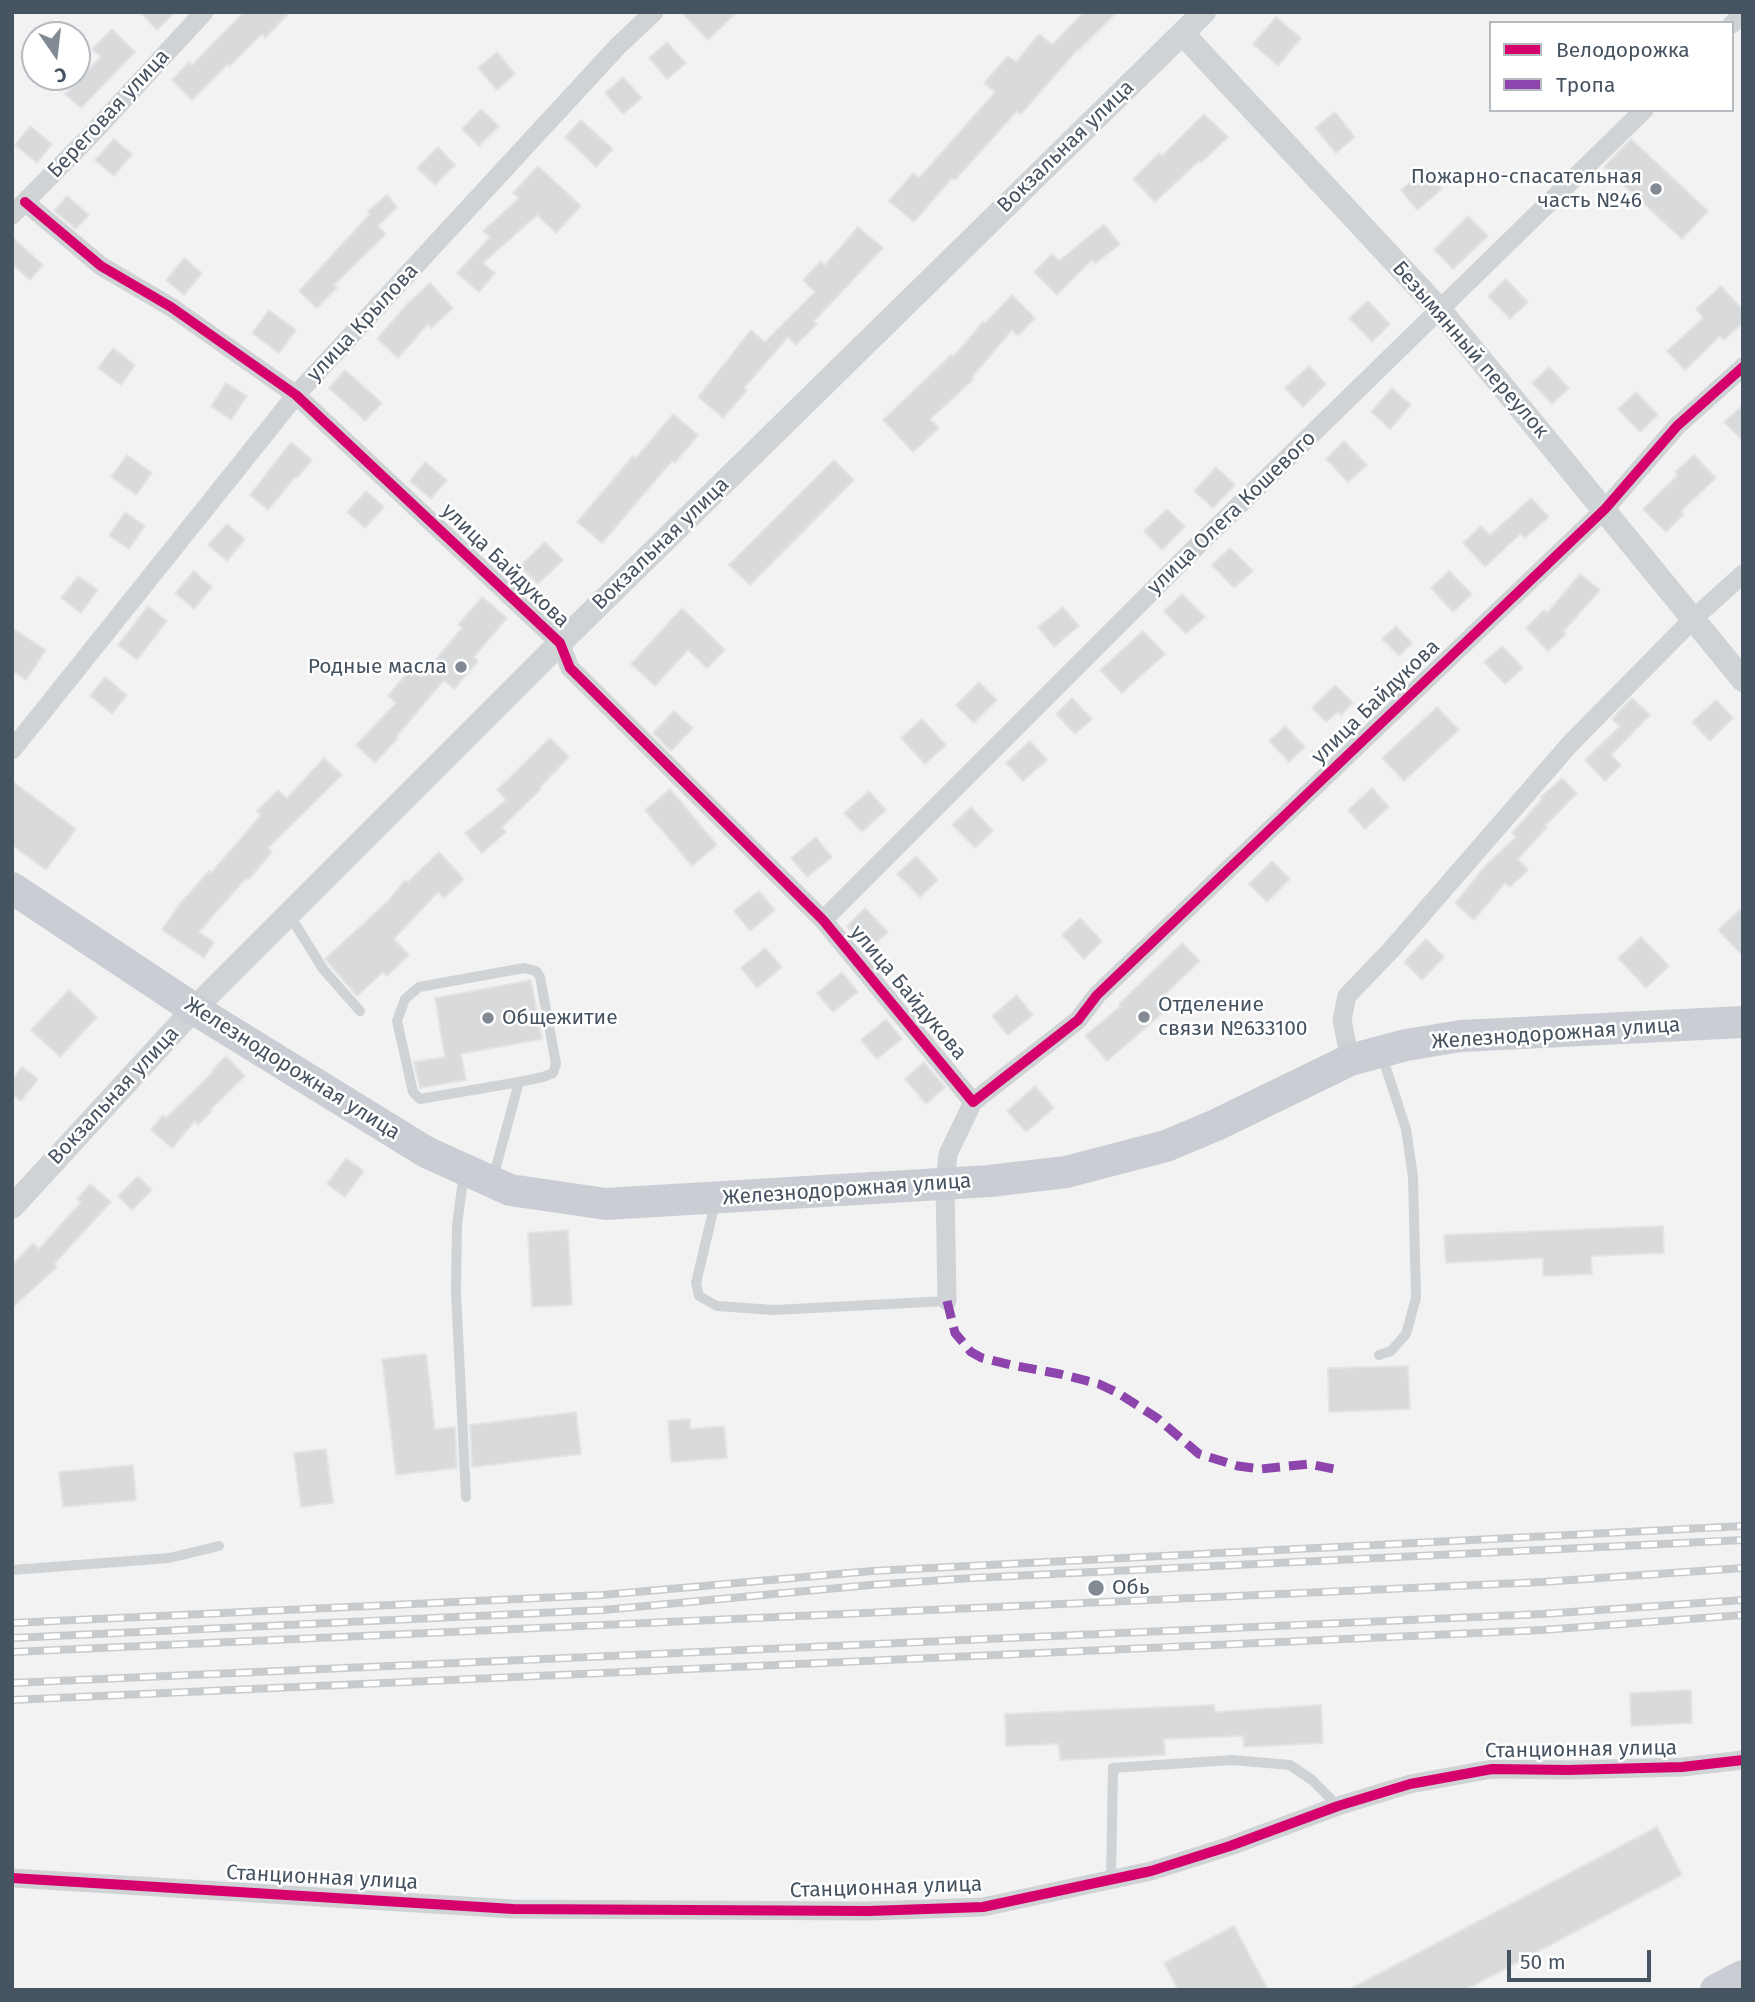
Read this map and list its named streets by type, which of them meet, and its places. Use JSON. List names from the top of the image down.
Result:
{
  "streets": {
    "main road": ["Железнодорожная улица"],
    "street": [
      "Береговая улица",
      "Вокзальная улица",
      "улица Крылова",
      "Безымянный переулок",
      "улица Олега Кошевого",
      "улица Байдукова",
      "Станционная улица"
    ]
  },
  "crossings": [
    ["Береговая улица", "улица Байдукова"],
    ["Вокзальная улица", "Безымянный переулок"],
    ["Вокзальная улица", "улица Байдукова"],
    ["Вокзальная улица", "Железнодорожная улица"],
    ["улица Крылова", "улица Байдукова"],
    ["Безымянный переулок", "улица Олега Кошевого"],
    ["Безымянный переулок", "улица Байдукова"],
    ["улица Олега Кошевого", "улица Байдукова"]
  ],
  "places": [
    "Пожарно-спасательная часть №46",
    "Родные масла",
    "Отделение связи №633100",
    "Общежитие",
    "Обь"
  ],
  "legend": ["Велодорожка", "Тропа"],
  "scale_bar": "50 m",
  "north": "bottom"
}
